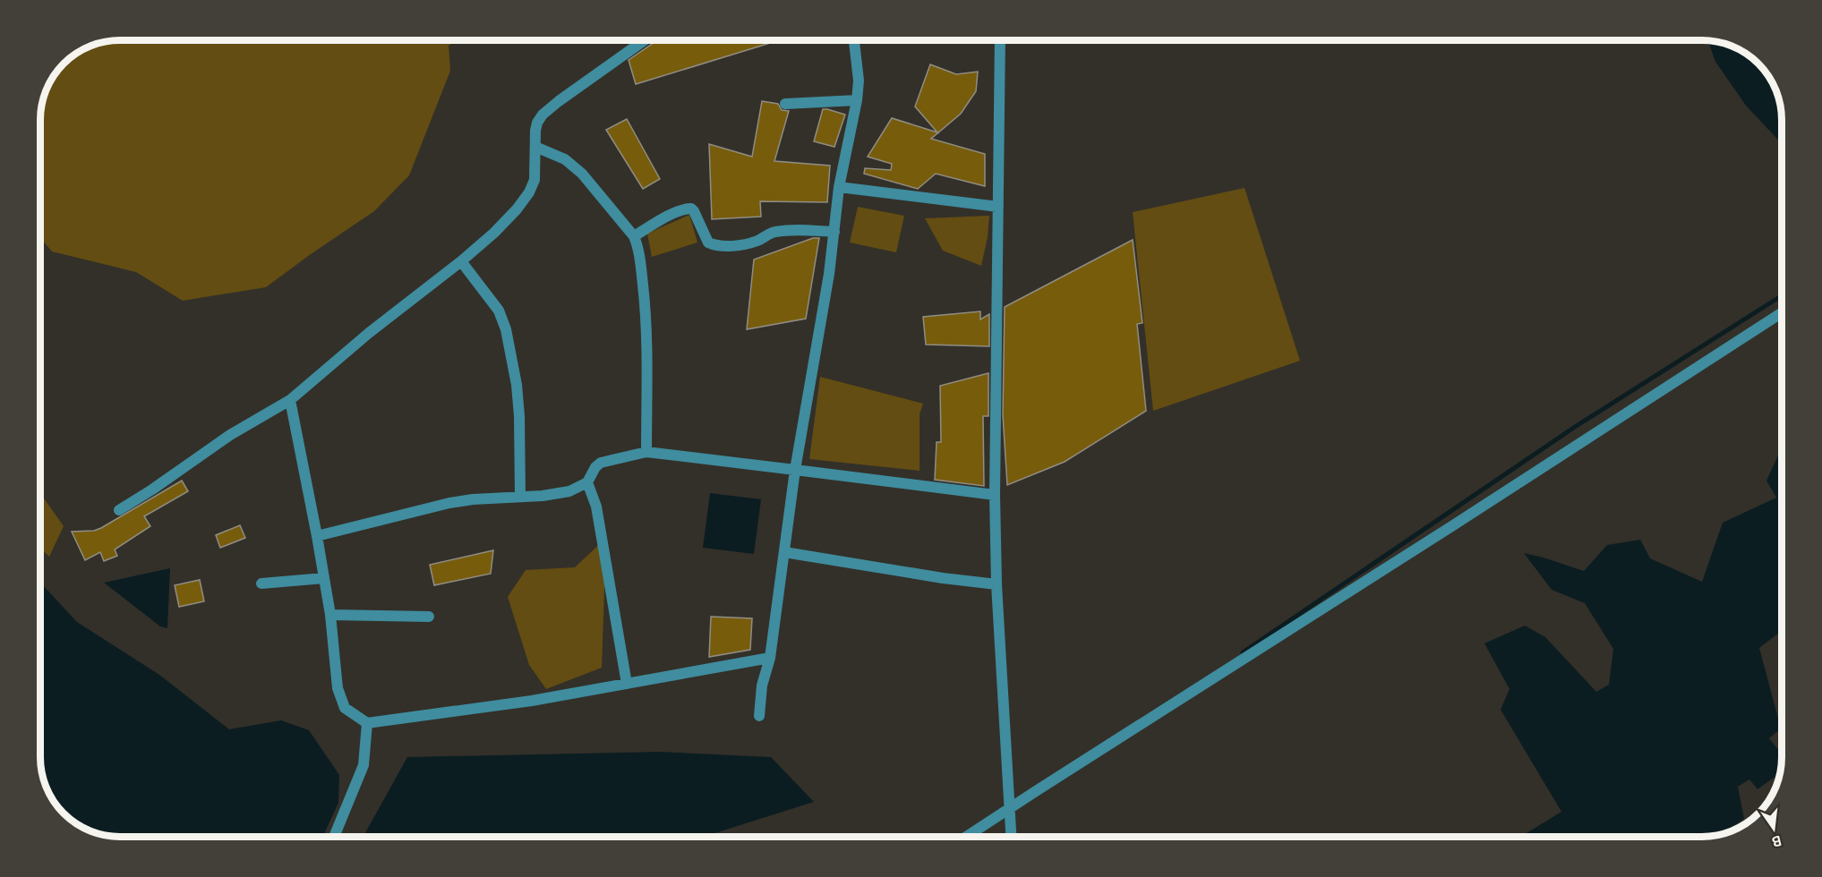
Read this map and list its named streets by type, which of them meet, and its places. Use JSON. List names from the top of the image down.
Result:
{
  "north": "bottom"
}
